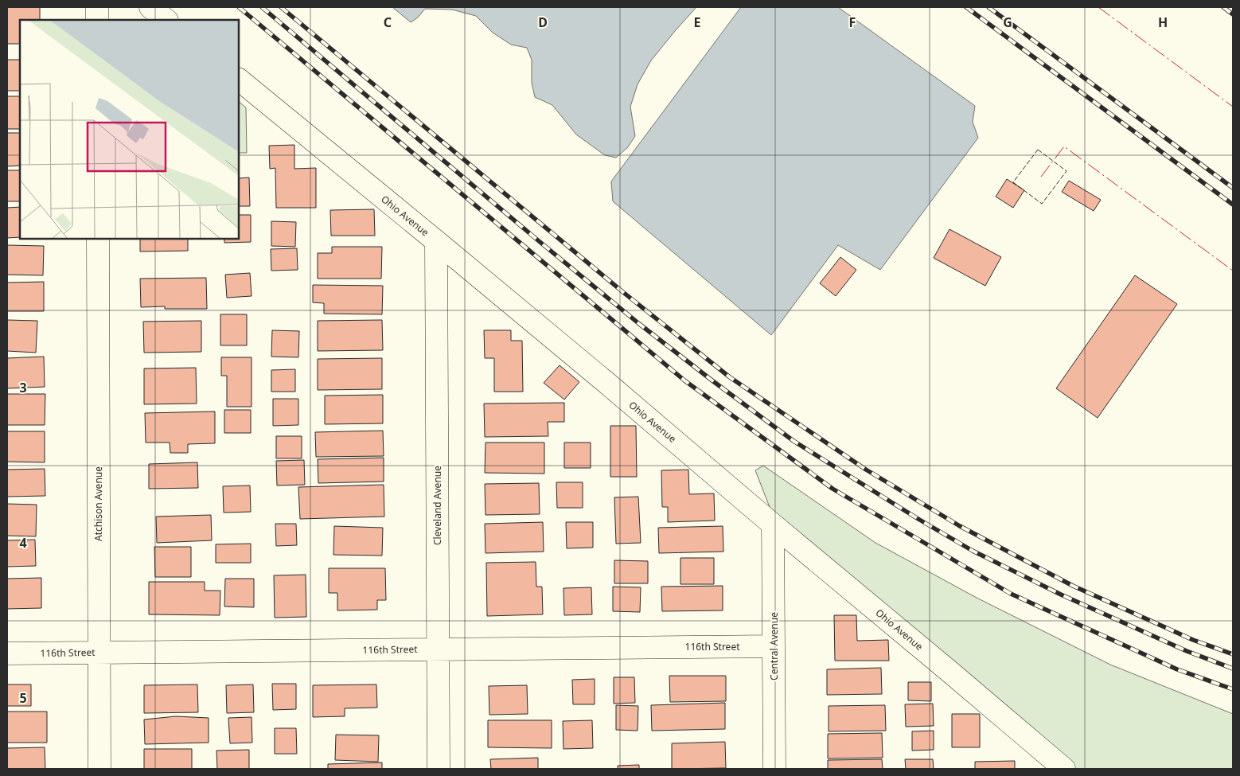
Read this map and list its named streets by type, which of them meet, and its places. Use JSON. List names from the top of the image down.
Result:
{
  "streets": {
    "street": [
      "Ohio Avenue",
      "Atchison Avenue",
      "Cleveland Avenue",
      "116th Street",
      "Central Avenue"
    ]
  },
  "crossings": [
    ["Ohio Avenue", "Cleveland Avenue"],
    ["Ohio Avenue", "Central Avenue"],
    ["Atchison Avenue", "116th Street"],
    ["Cleveland Avenue", "116th Street"],
    ["116th Street", "Central Avenue"]
  ],
  "grid": {
    "columns": [
      "C",
      "D",
      "E",
      "F",
      "G",
      "H"
    ],
    "rows": ["3", "4", "5"]
  }
}
